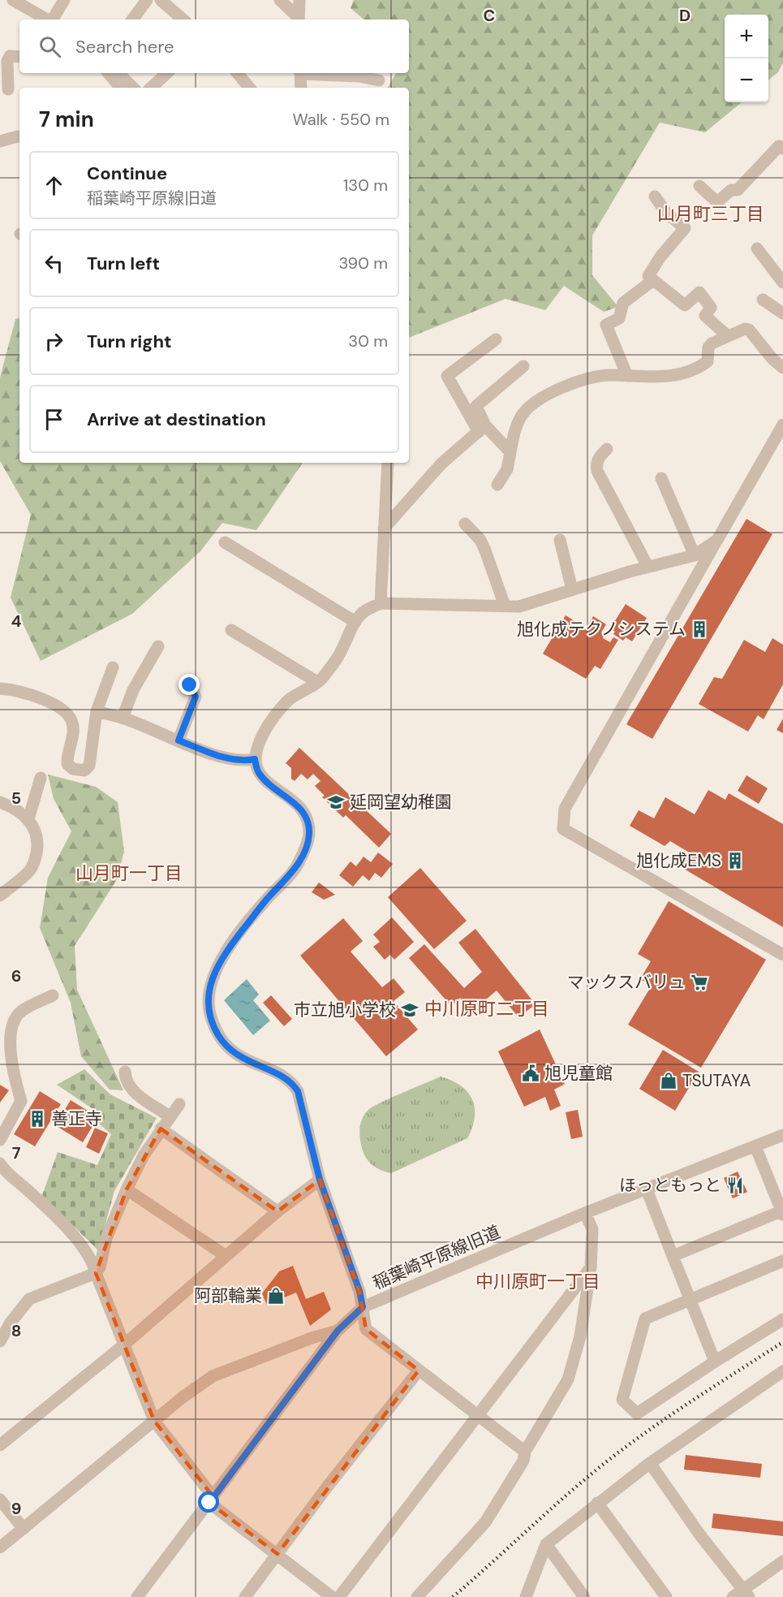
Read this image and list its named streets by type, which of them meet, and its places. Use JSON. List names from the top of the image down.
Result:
{
  "streets": {
    "street": ["稲葉崎平原線旧道"]
  },
  "districts": [
    "山月町三丁目",
    "山月町一丁目",
    "中川原町二丁目",
    "中川原町一丁目"
  ],
  "places": {
    "building": ["旭化成テクノシステム", "旭化成EMS", "善正寺"],
    "school or university": ["延岡望幼稚園", "市立旭小学校"],
    "supermarket": ["マックスバリュ"],
    "public building": ["旭児童館"],
    "shop": ["TSUTAYA", "阿部輪業"],
    "restaurant": ["ほっともっと"]
  },
  "page": {
    "map_buttons": ["+", "−"],
    "search": "Search here",
    "heading": ["7 min", "Walk · 550 m"],
    "list": [
      ["Continue", "稲葉崎平原線旧道", "130 m"],
      ["Turn left", "390 m"],
      ["Turn right", "30 m"],
      "Arrive at destination"
    ]
  },
  "grid": {
    "columns": ["C", "D"],
    "rows": [
      "4",
      "5",
      "6",
      "7",
      "8",
      "9"
    ]
  }
}
